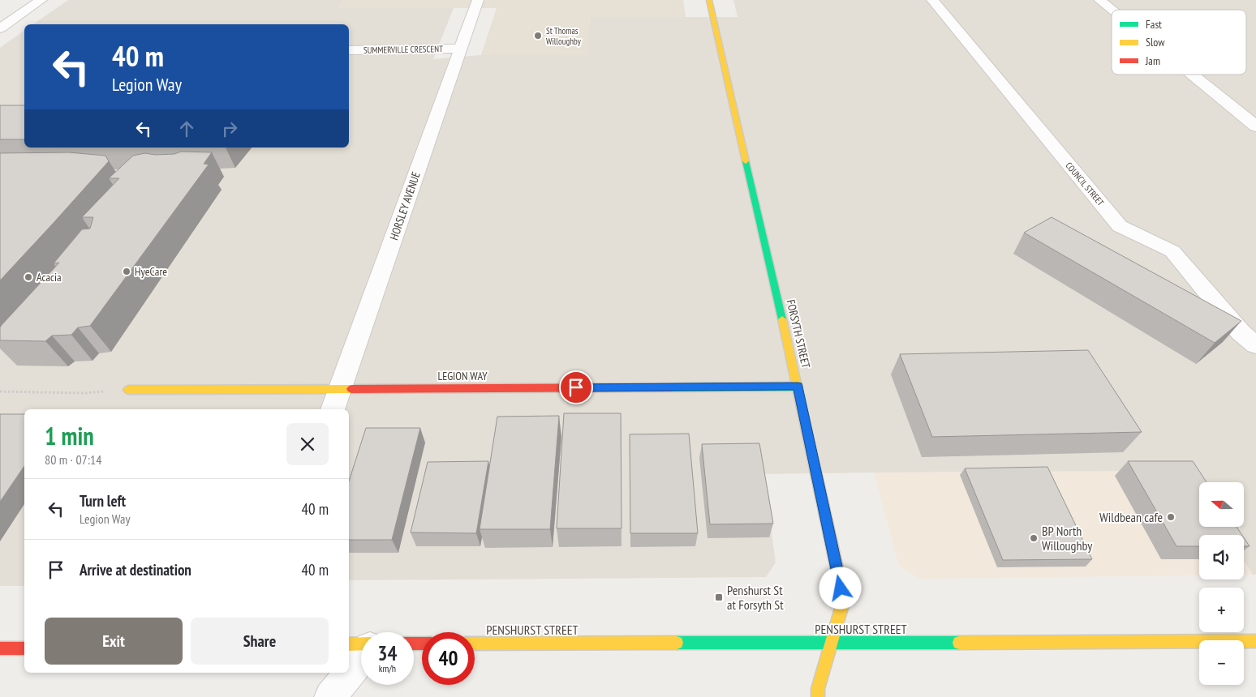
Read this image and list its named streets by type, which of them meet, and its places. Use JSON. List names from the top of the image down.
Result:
{
  "streets": {
    "street": [
      "SUMMERVILLE CRESCENT",
      "COUNCIL STREET",
      "HORSLEY AVENUE",
      "FORSYTH STREET",
      "LEGION WAY",
      "PENSHURST STREET"
    ]
  },
  "crossings": [
    ["SUMMERVILLE CRESCENT", "HORSLEY AVENUE"],
    ["HORSLEY AVENUE", "LEGION WAY"],
    ["FORSYTH STREET", "LEGION WAY"],
    ["FORSYTH STREET", "PENSHURST STREET"]
  ],
  "places": {
    "other": [
      "St Thomas Willoughby",
      "HyeCare",
      "Acacia",
      "Wildbean cafe",
      "BP North Willoughby"
    ],
    "transit": ["Penshurst St at Forsyth St"]
  },
  "legend": ["Fast", "Slow", "Jam"],
  "north": "left",
  "page": {
    "turn": ["40 m", "Legion Way"],
    "heading": ["1 min", "80 m · 07:14"],
    "list": [
      {
        "name": "Turn left",
        "note": "Legion Way",
        "value": "40 m"
      },
      {
        "name": "Arrive at destination",
        "value": "40 m"
      }
    ],
    "map_buttons": ["+", "−"],
    "buttons": ["Exit", "Share"],
    "speed": "34 km/h",
    "limit": "40"
  }
}
